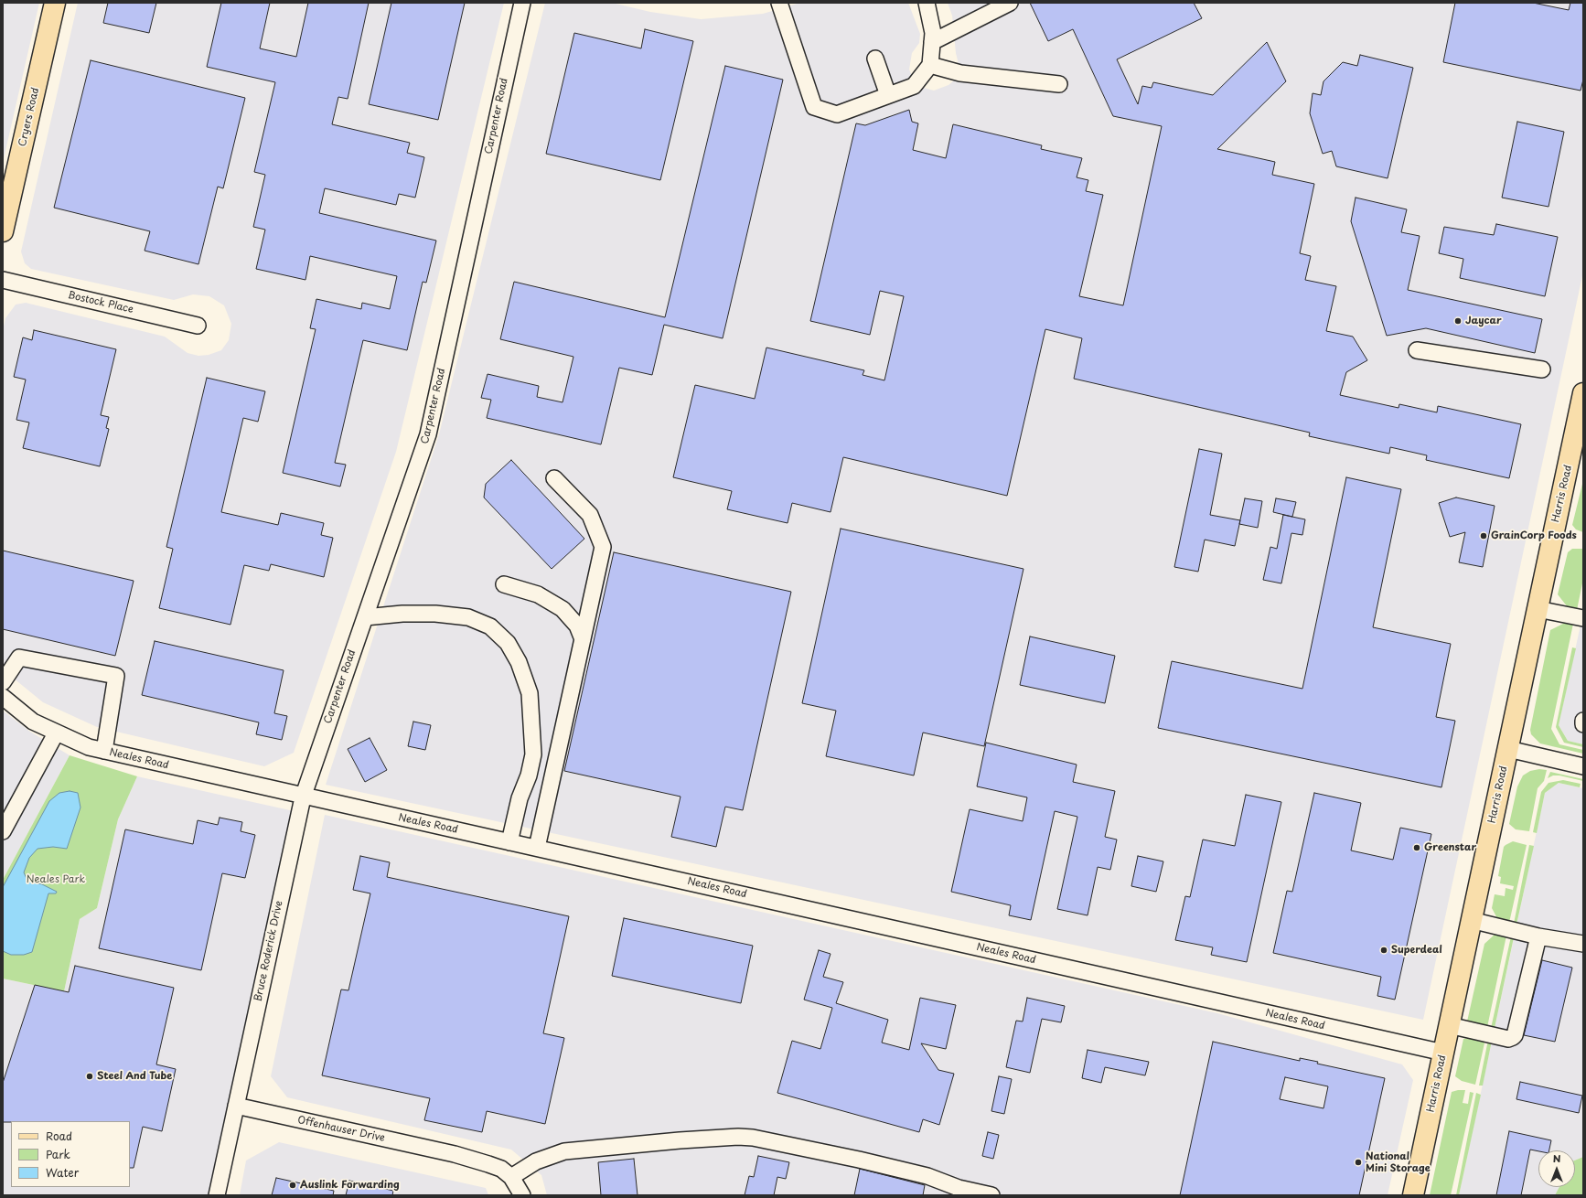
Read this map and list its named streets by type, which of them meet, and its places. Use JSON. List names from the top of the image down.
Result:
{
  "streets": {
    "main road": ["Cryers Road", "Harris Road"],
    "street": [
      "Carpenter Road",
      "Bostock Place",
      "Neales Road",
      "Bruce Roderick Drive",
      "Offenhauser Drive"
    ]
  },
  "crossings": [
    ["Carpenter Road", "Neales Road"],
    ["Carpenter Road", "Bruce Roderick Drive"],
    ["Harris Road", "Neales Road"],
    ["Neales Road", "Bruce Roderick Drive"],
    ["Bruce Roderick Drive", "Offenhauser Drive"]
  ],
  "parks": ["Neales Park"],
  "places": [
    "Jaycar",
    "GrainCorp Foods",
    "Greenstar",
    "Superdeal",
    "Steel And Tube",
    "National Mini Storage",
    "Auslink Forwarding"
  ],
  "legend": ["Road", "Park", "Water"],
  "north": "top"
}
